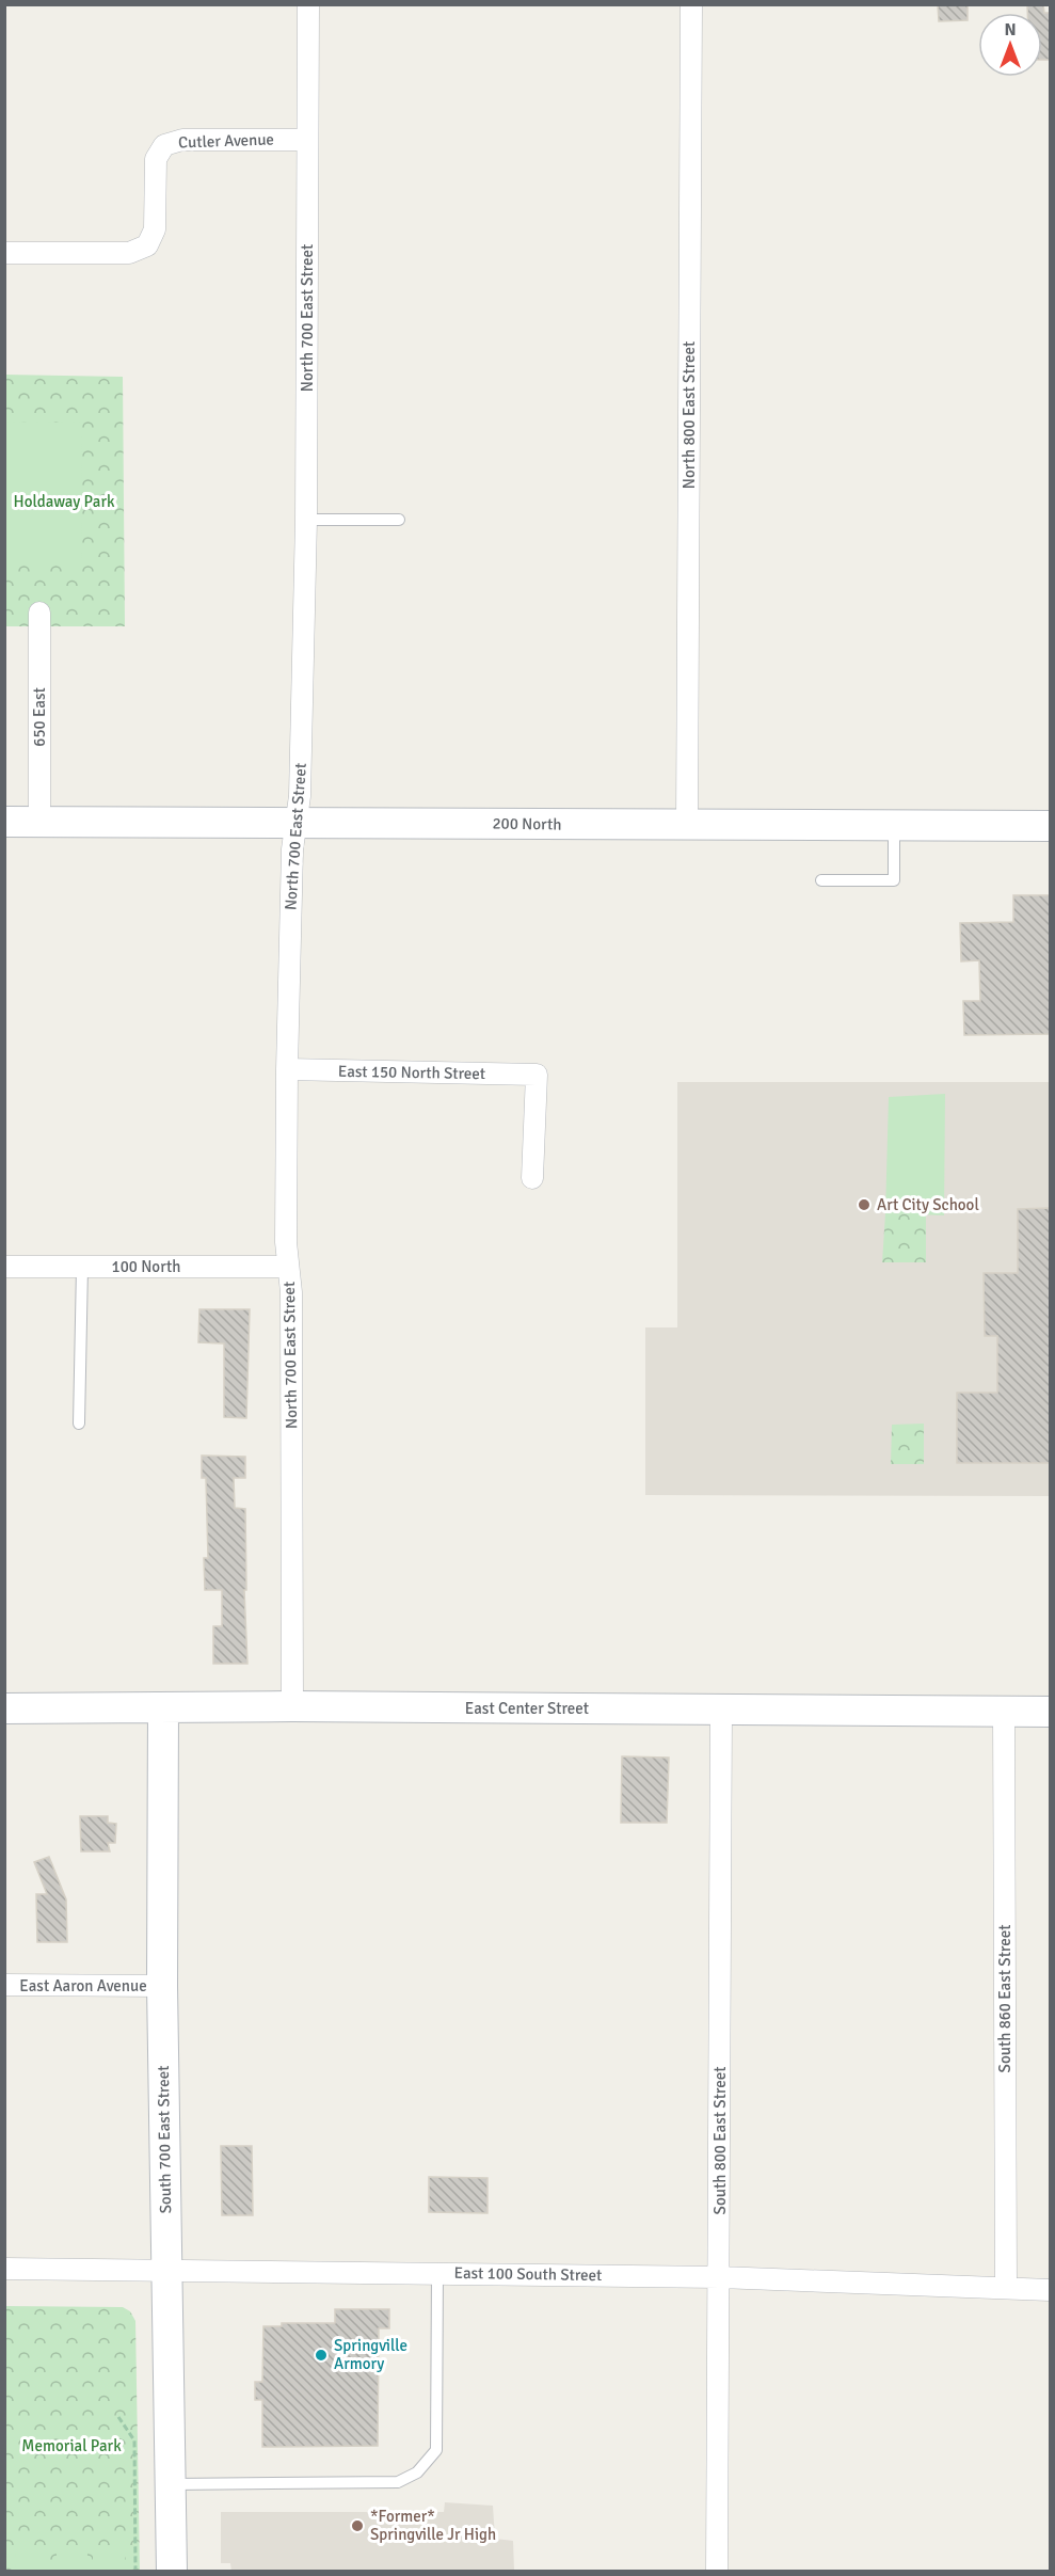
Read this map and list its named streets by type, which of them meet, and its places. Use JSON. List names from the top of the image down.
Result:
{
  "streets": {
    "street": [
      "Cutler Avenue",
      "North 700 East Street",
      "North 800 East Street",
      "650 East",
      "200 North",
      "East 150 North Street",
      "100 North",
      "East Center Street",
      "East Aaron Avenue",
      "South 860 East Street",
      "South 700 East Street",
      "South 800 East Street",
      "East 100 South Street"
    ]
  },
  "crossings": [
    ["Cutler Avenue", "North 700 East Street"],
    ["North 700 East Street", "200 North"],
    ["North 700 East Street", "East 150 North Street"],
    ["North 700 East Street", "100 North"],
    ["North 700 East Street", "East Center Street"],
    ["North 800 East Street", "200 North"],
    ["650 East", "200 North"],
    ["East Center Street", "South 860 East Street"],
    ["East Center Street", "South 700 East Street"],
    ["East Center Street", "South 800 East Street"],
    ["East Aaron Avenue", "South 700 East Street"],
    ["South 860 East Street", "East 100 South Street"],
    ["South 700 East Street", "East 100 South Street"],
    ["South 800 East Street", "East 100 South Street"]
  ],
  "parks": ["Holdaway Park", "Memorial Park"],
  "places": ["Art City School", "Springville Armory", "*Former* Springville Jr High"],
  "north": "top"
}
